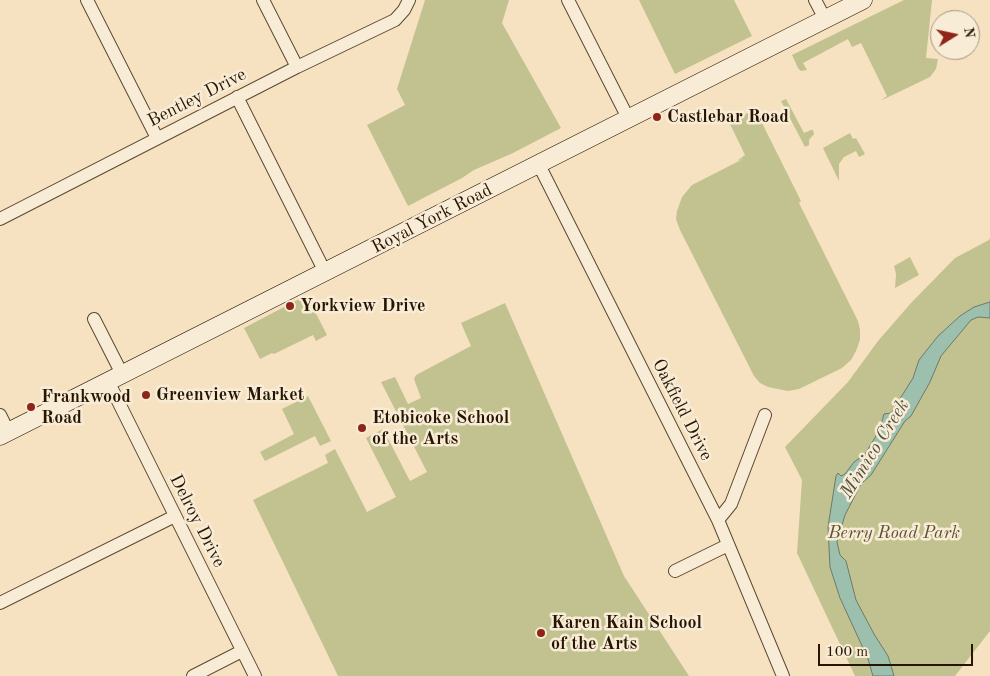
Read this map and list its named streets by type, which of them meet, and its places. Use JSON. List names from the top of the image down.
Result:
{
  "streets": {
    "main road": ["Royal York Road"],
    "street": ["Bentley Drive", "Oakfield Drive", "Delroy Drive"]
  },
  "crossings": [
    ["Royal York Road", "Oakfield Drive"],
    ["Royal York Road", "Delroy Drive"]
  ],
  "water": ["Mimico Creek"],
  "parks": ["Berry Road Park"],
  "places": [
    "Castlebar Road",
    "Yorkview Drive",
    "Greenview Market",
    "Frankwood Road",
    "Etobicoke School of the Arts",
    "Karen Kain School of the Arts"
  ],
  "scale_bar": "100 m",
  "north": "right"
}
